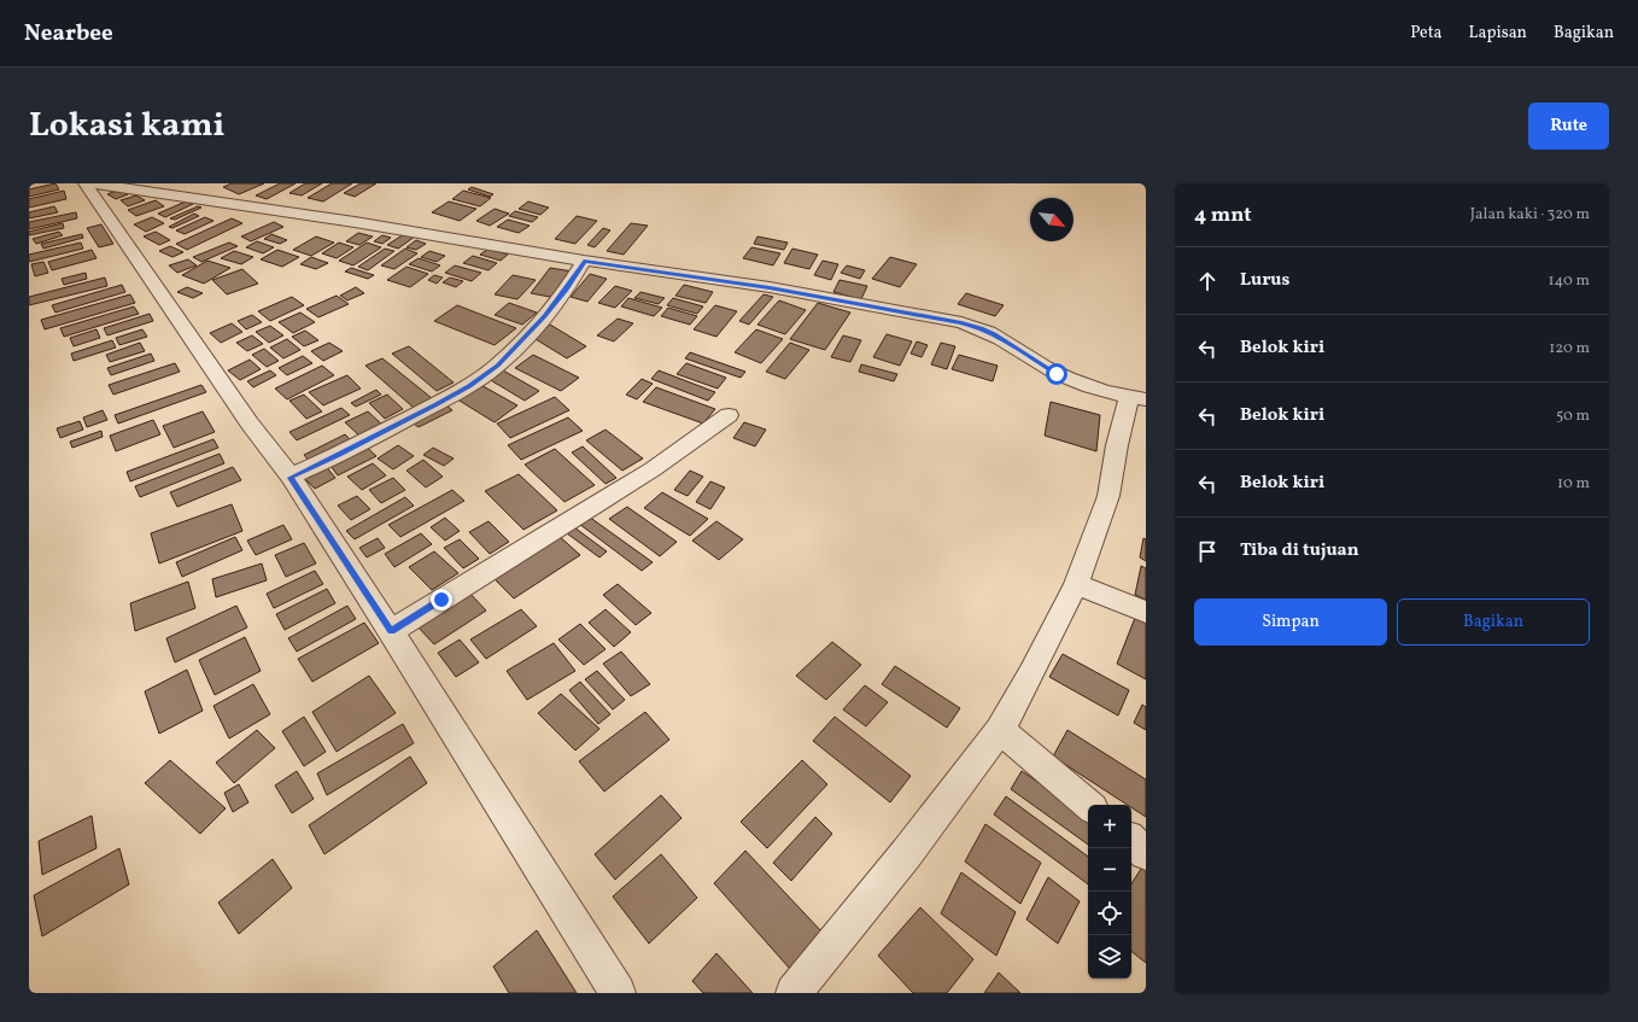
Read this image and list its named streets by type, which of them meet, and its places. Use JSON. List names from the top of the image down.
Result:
{
  "north": "bottom right",
  "page": {
    "header": "Nearbee",
    "nav": ["Peta", "Lapisan", "Bagikan"],
    "title": "Lokasi kami",
    "buttons": [
      "Rute",
      ["Simpan", "Bagikan"]
    ],
    "heading": ["4 mnt", "Jalan kaki · 320 m"],
    "list": [
      ["Lurus", "140 m"],
      ["Belok kiri", "120 m"],
      ["Belok kiri", "50 m"],
      ["Belok kiri", "10 m"],
      "Tiba di tujuan"
    ],
    "map_buttons": ["+", "−"]
  }
}
